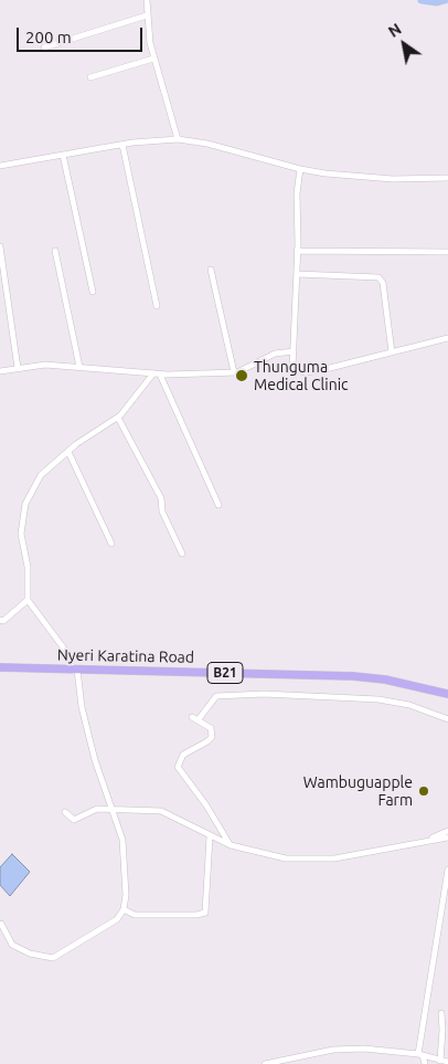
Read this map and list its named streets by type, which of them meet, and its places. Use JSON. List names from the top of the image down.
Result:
{
  "streets": {
    "highway": ["Nyeri Karatina Road", "B21"]
  },
  "places": ["Thunguma Medical Clinic", "Wambuguapple Farm"],
  "scale_bar": "200 m",
  "north": "top left"
}
